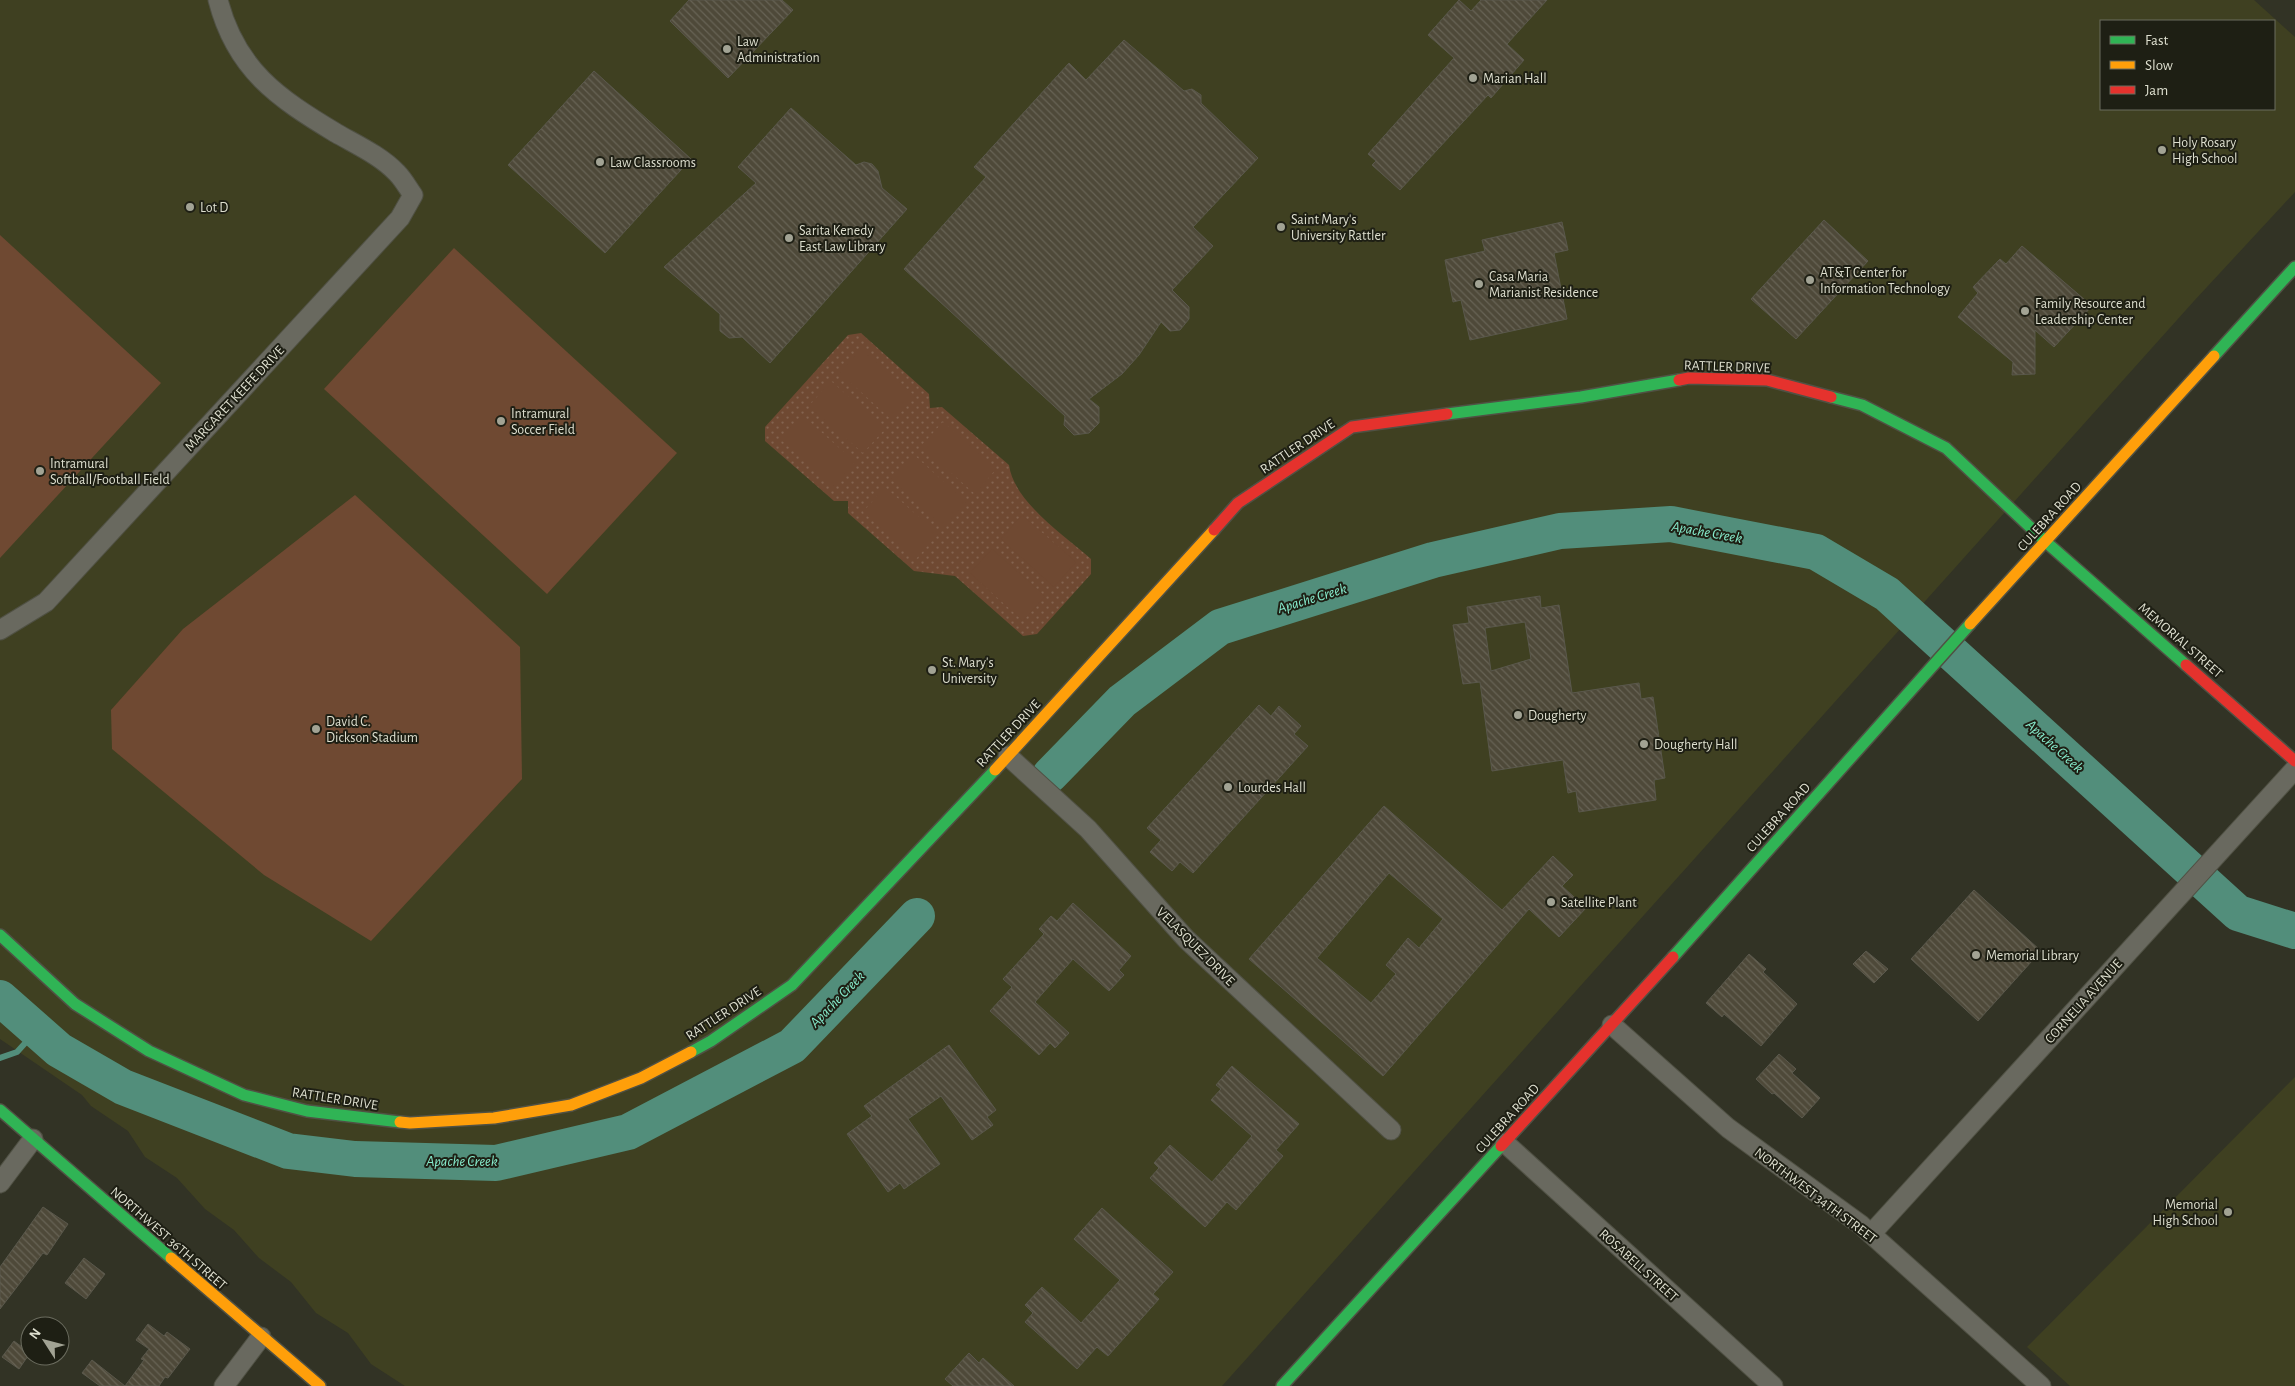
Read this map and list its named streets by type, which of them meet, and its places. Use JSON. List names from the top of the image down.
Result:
{
  "streets": {
    "street": [
      "RATTLER DRIVE",
      "MARGARET KEEFE DRIVE",
      "CULEBRA ROAD",
      "MEMORIAL STREET",
      "VELASQUEZ DRIVE",
      "CORNELIA AVENUE",
      "NORTHWEST 34TH STREET",
      "NORTHWEST 36TH STREET",
      "ROSABELL STREET"
    ]
  },
  "crossings": [
    ["RATTLER DRIVE", "CULEBRA ROAD"],
    ["RATTLER DRIVE", "MEMORIAL STREET"],
    ["RATTLER DRIVE", "VELASQUEZ DRIVE"],
    ["CULEBRA ROAD", "MEMORIAL STREET"],
    ["CULEBRA ROAD", "NORTHWEST 34TH STREET"],
    ["CULEBRA ROAD", "ROSABELL STREET"],
    ["CORNELIA AVENUE", "NORTHWEST 34TH STREET"]
  ],
  "water": ["Apache Creek"],
  "places": [
    "Law Administration",
    "Marian Hall",
    "Holy Rosary High School",
    "Law Classrooms",
    "Lot D",
    "Saint Mary's University Rattler",
    "Sarita Kenedy East Law Library",
    "AT&T Center for Information Technology",
    "Casa Maria Marianist Residence",
    "Family Resource and Leadership Center",
    "Intramural Soccer Field",
    "Intramural Softball/Football Field",
    "St. Mary's University",
    "Dougherty",
    "David C. Dickson Stadium",
    "Dougherty Hall",
    "Lourdes Hall",
    "Satellite Plant",
    "Memorial Library",
    "Memorial High School"
  ],
  "legend": ["Fast", "Slow", "Jam"],
  "north": "top left"
}
